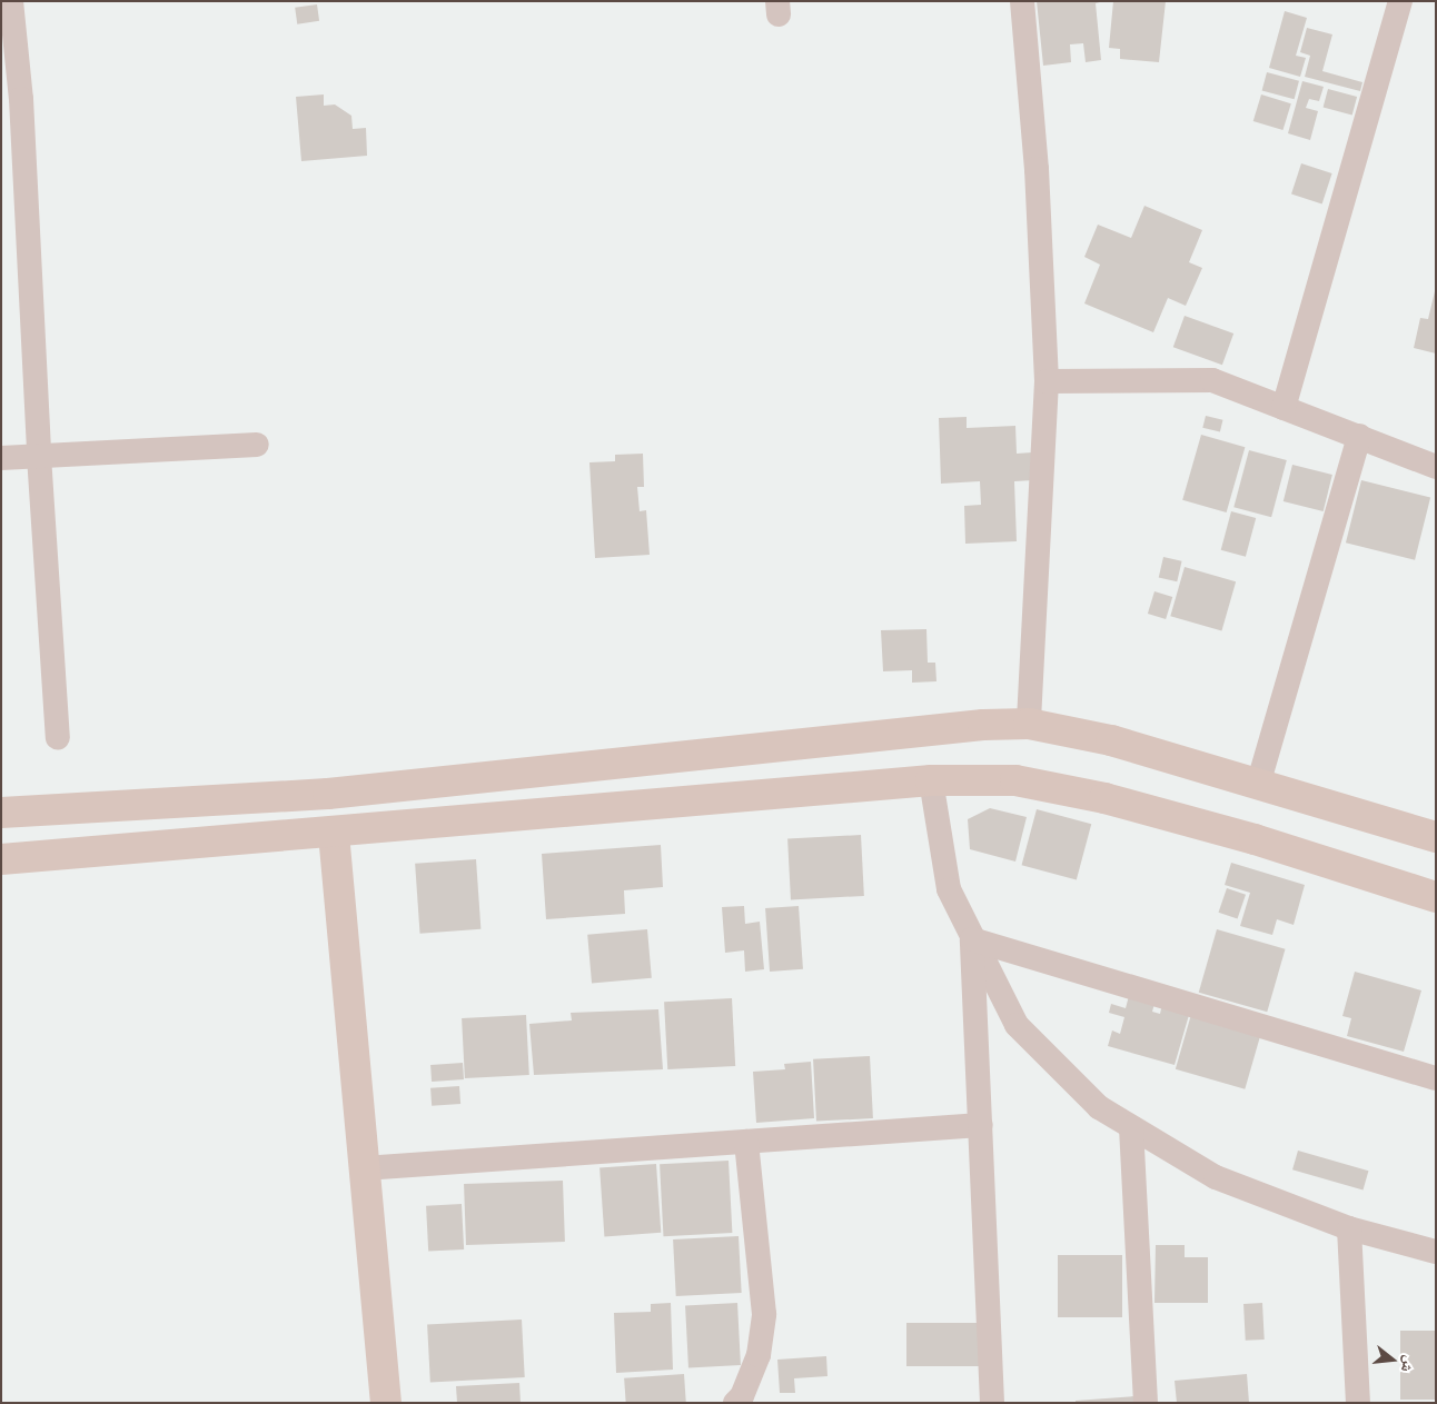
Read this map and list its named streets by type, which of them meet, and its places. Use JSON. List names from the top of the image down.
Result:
{
  "north": "right"
}
